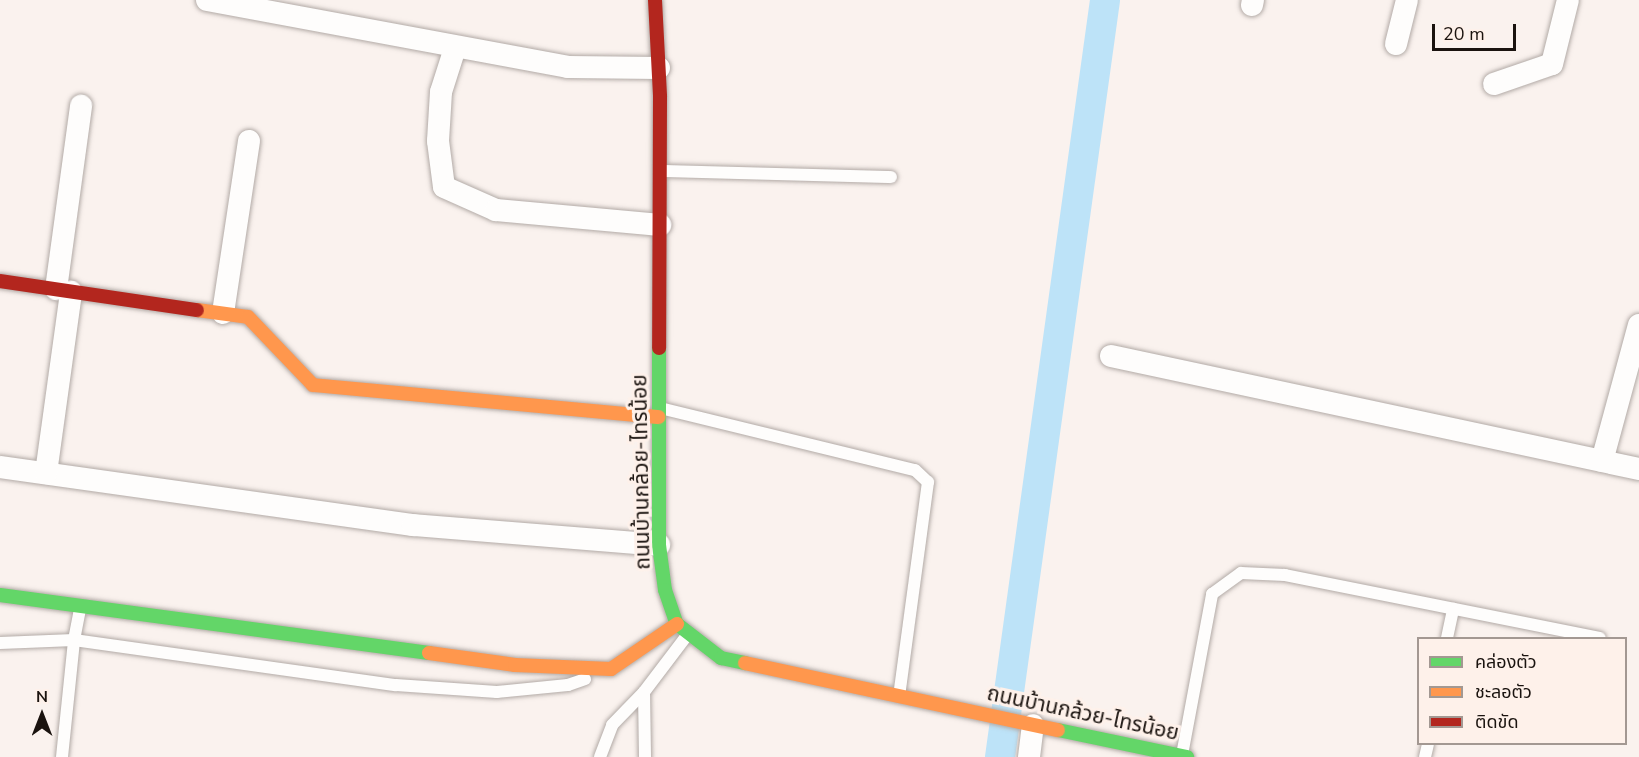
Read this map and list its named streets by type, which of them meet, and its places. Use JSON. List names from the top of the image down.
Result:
{
  "streets": {
    "street": ["ถนนบ้านกล้วย-ไทรน้อย"]
  },
  "legend": ["คล่องตัว", "ชะลอตัว", "ติดขัด"],
  "scale_bar": "20 m",
  "north": "top"
}
